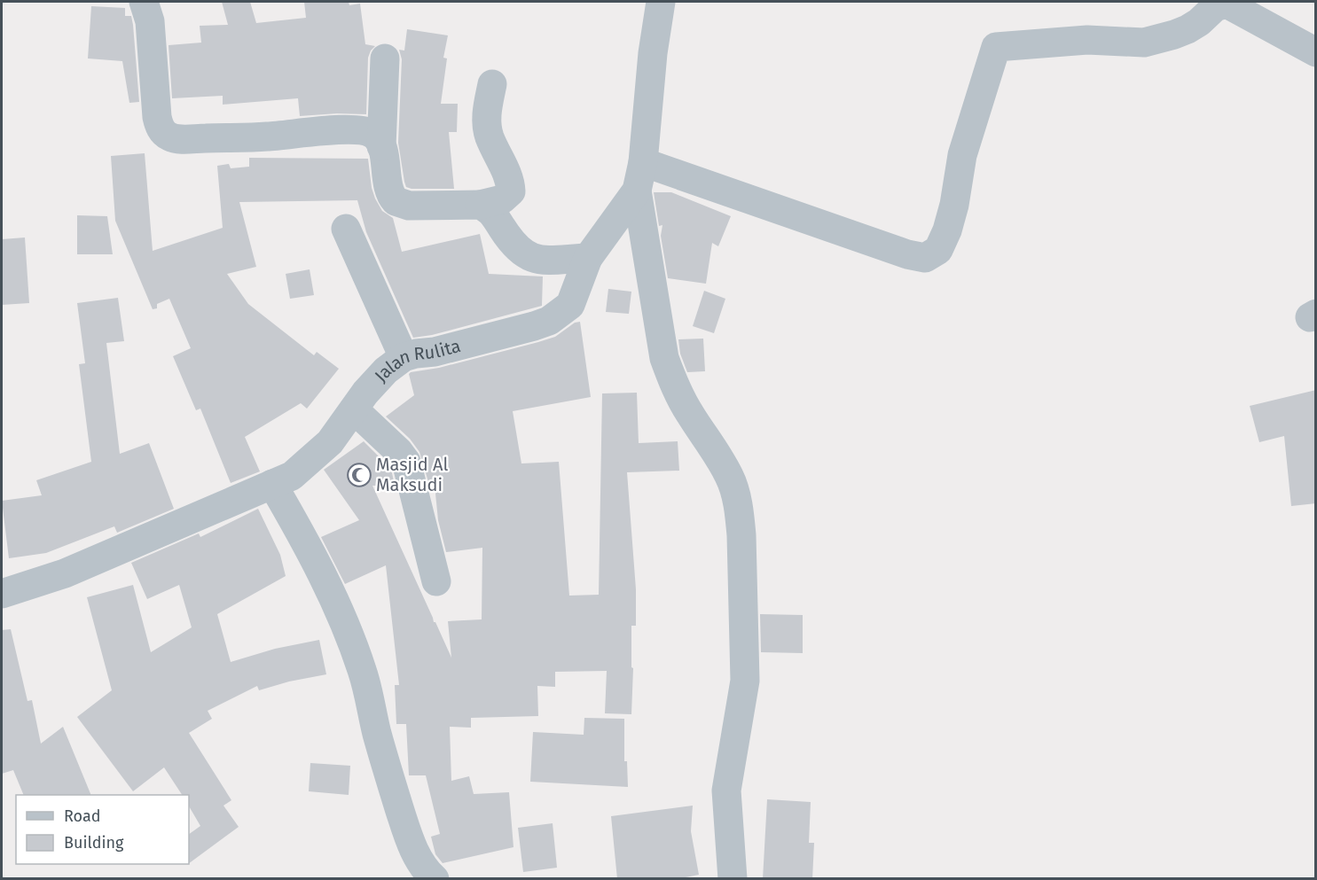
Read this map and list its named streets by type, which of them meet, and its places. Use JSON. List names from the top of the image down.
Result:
{
  "streets": {
    "street": ["Jalan Rulita"]
  },
  "places": {
    "mosque": ["Masjid Al Maksudi"]
  },
  "legend": ["Road", "Building"]
}
